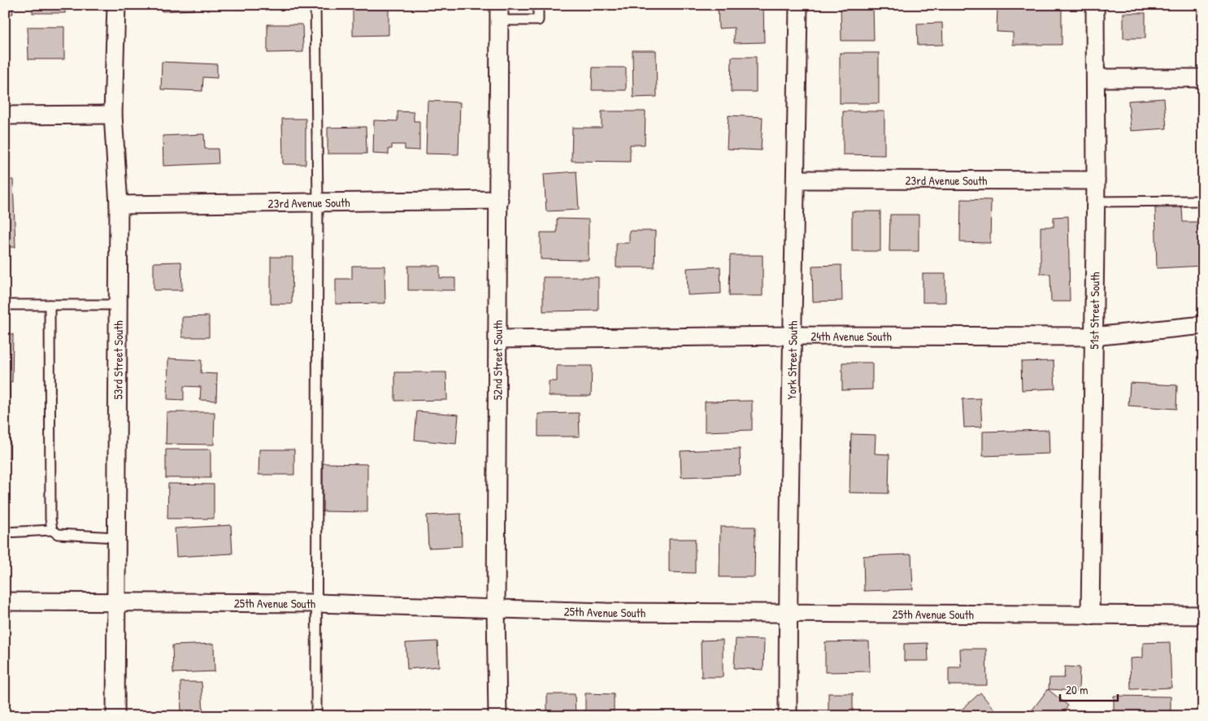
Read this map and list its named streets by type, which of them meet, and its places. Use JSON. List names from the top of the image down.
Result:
{
  "streets": {
    "street": [
      "23rd Avenue South",
      "51st Street South",
      "24th Avenue South",
      "53rd Street South",
      "York Street South",
      "52nd Street South",
      "25th Avenue South"
    ]
  },
  "crossings": [
    ["23rd Avenue South", "51st Street South"],
    ["23rd Avenue South", "53rd Street South"],
    ["23rd Avenue South", "York Street South"],
    ["23rd Avenue South", "52nd Street South"],
    ["51st Street South", "24th Avenue South"],
    ["51st Street South", "25th Avenue South"],
    ["24th Avenue South", "York Street South"],
    ["24th Avenue South", "52nd Street South"],
    ["53rd Street South", "25th Avenue South"],
    ["York Street South", "25th Avenue South"],
    ["52nd Street South", "25th Avenue South"]
  ],
  "scale_bar": "20 m"
}
